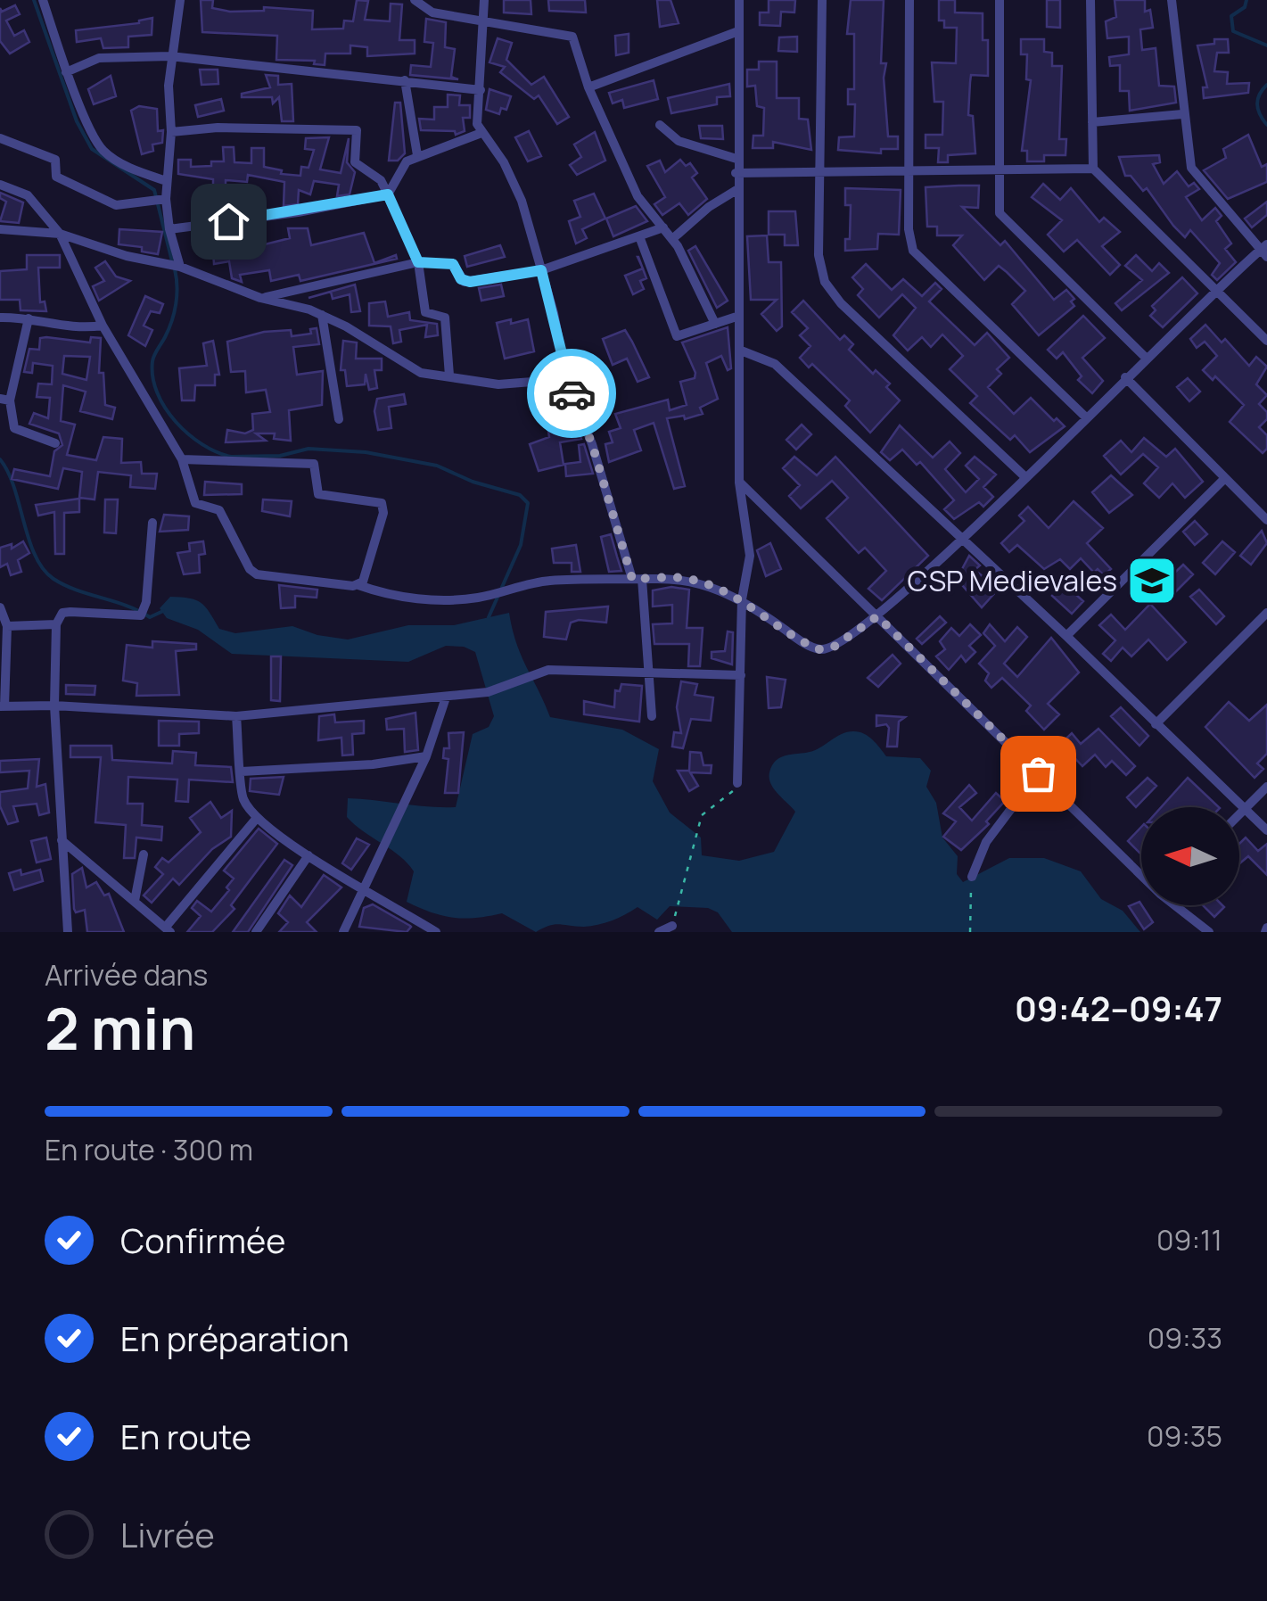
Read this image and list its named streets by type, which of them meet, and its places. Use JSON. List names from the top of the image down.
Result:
{
  "places": {
    "school or university": ["CSP Medievales"]
  },
  "north": "left",
  "page": {
    "heading": ["2 min", "Arrivée dans", "09:42–09:47"],
    "bar": "En route · 300 m",
    "list": [
      ["Confirmée", "09:11"],
      ["En préparation", "09:33"],
      ["En route", "09:35"],
      "Livrée"
    ]
  }
}
